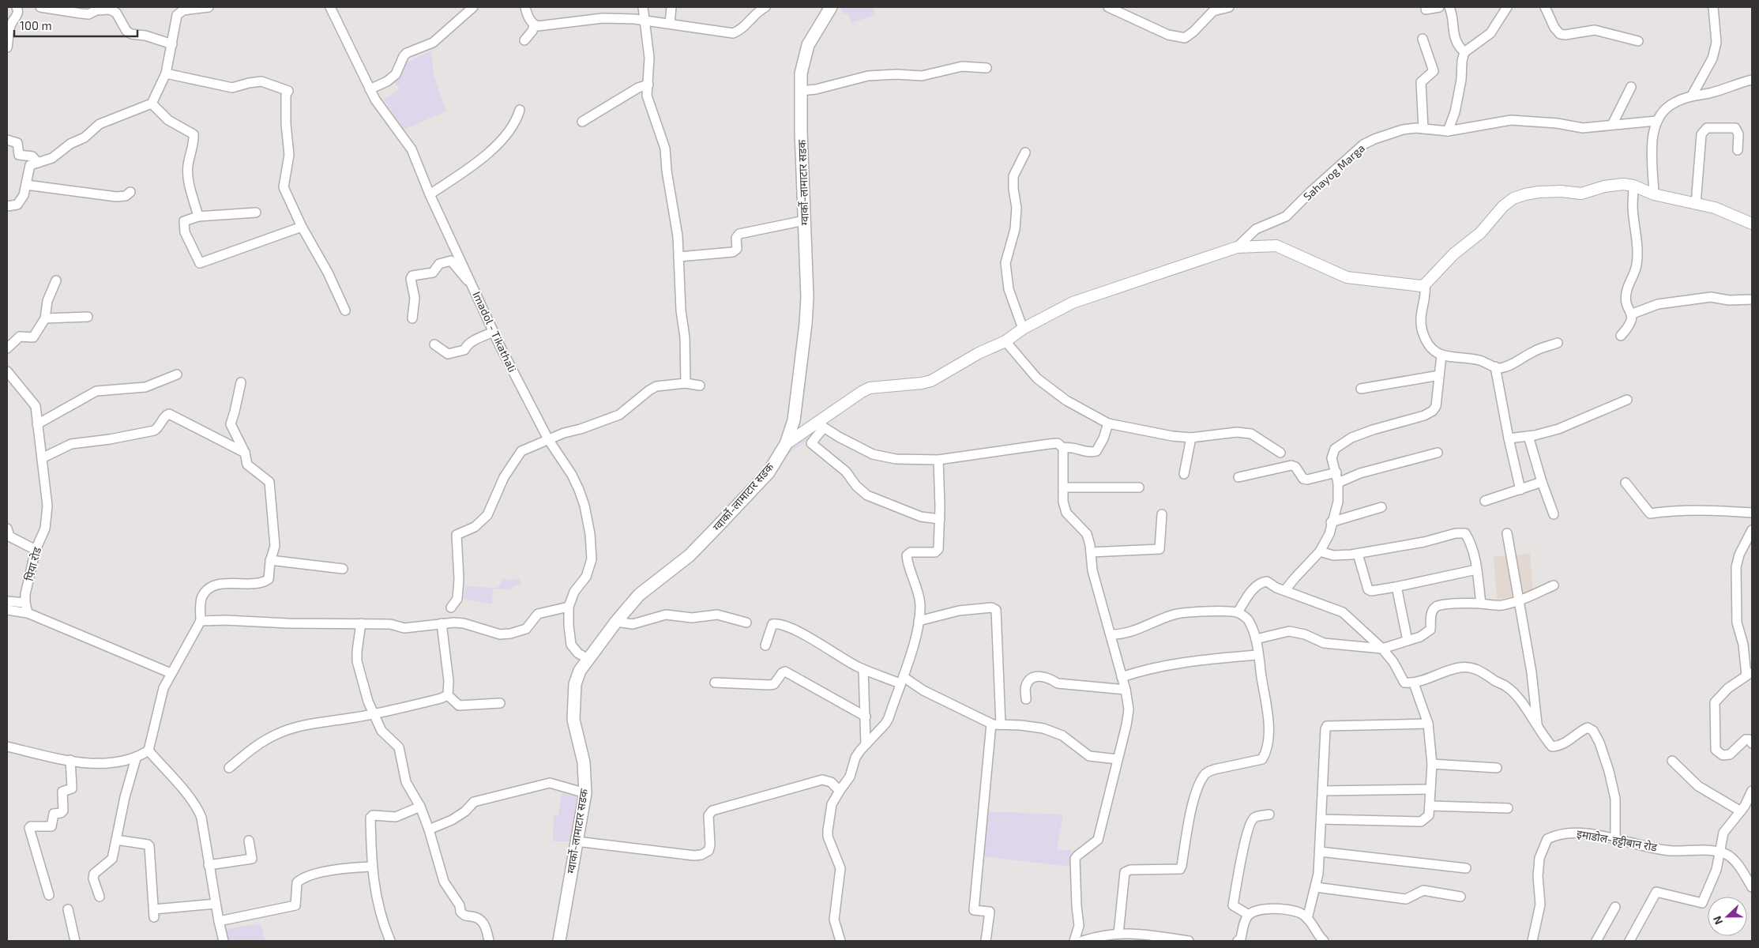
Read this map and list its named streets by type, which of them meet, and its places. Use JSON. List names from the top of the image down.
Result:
{
  "streets": {
    "main road": ["ग्वार्को-लामाटार सडक"],
    "street": [
      "Sahayog Marga",
      "Imadol - Tikathali",
      "पिया रोड",
      "इमाडोल-हट्टीबान रोड"
    ]
  },
  "crossings": [
    ["ग्वार्को-लामाटार सडक", "Imadol - Tikathali"]
  ],
  "scale_bar": "100 m",
  "north": "left"
}
